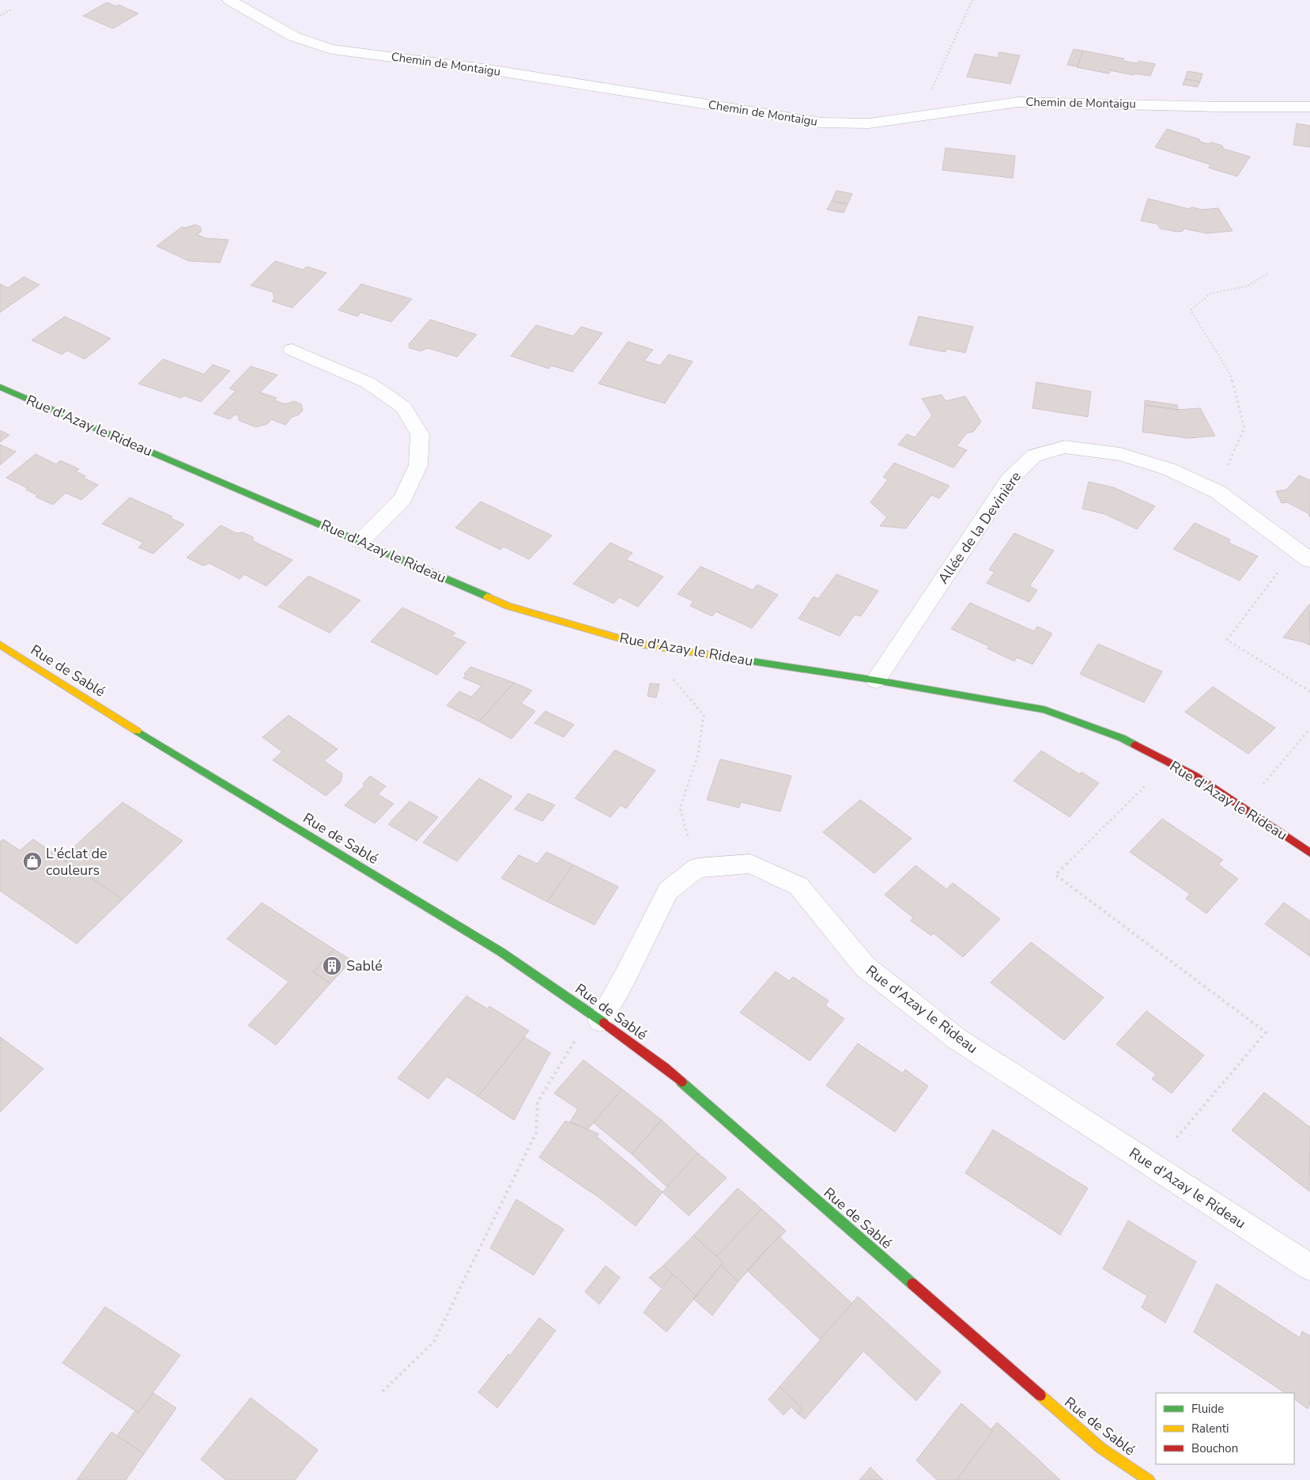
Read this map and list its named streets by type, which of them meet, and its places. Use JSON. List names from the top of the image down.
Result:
{
  "streets": {
    "street": [
      "Chemin de Montaigu",
      "Rue d'Azay le Rideau",
      "Allée de la Devinière",
      "Rue de Sablé"
    ]
  },
  "crossings": [
    ["Rue d'Azay le Rideau", "Allée de la Devinière"]
  ],
  "places": {
    "shop": ["L'éclat de couleurs"],
    "building": ["Sablé"]
  },
  "legend": ["Fluide", "Ralenti", "Bouchon"]
}
